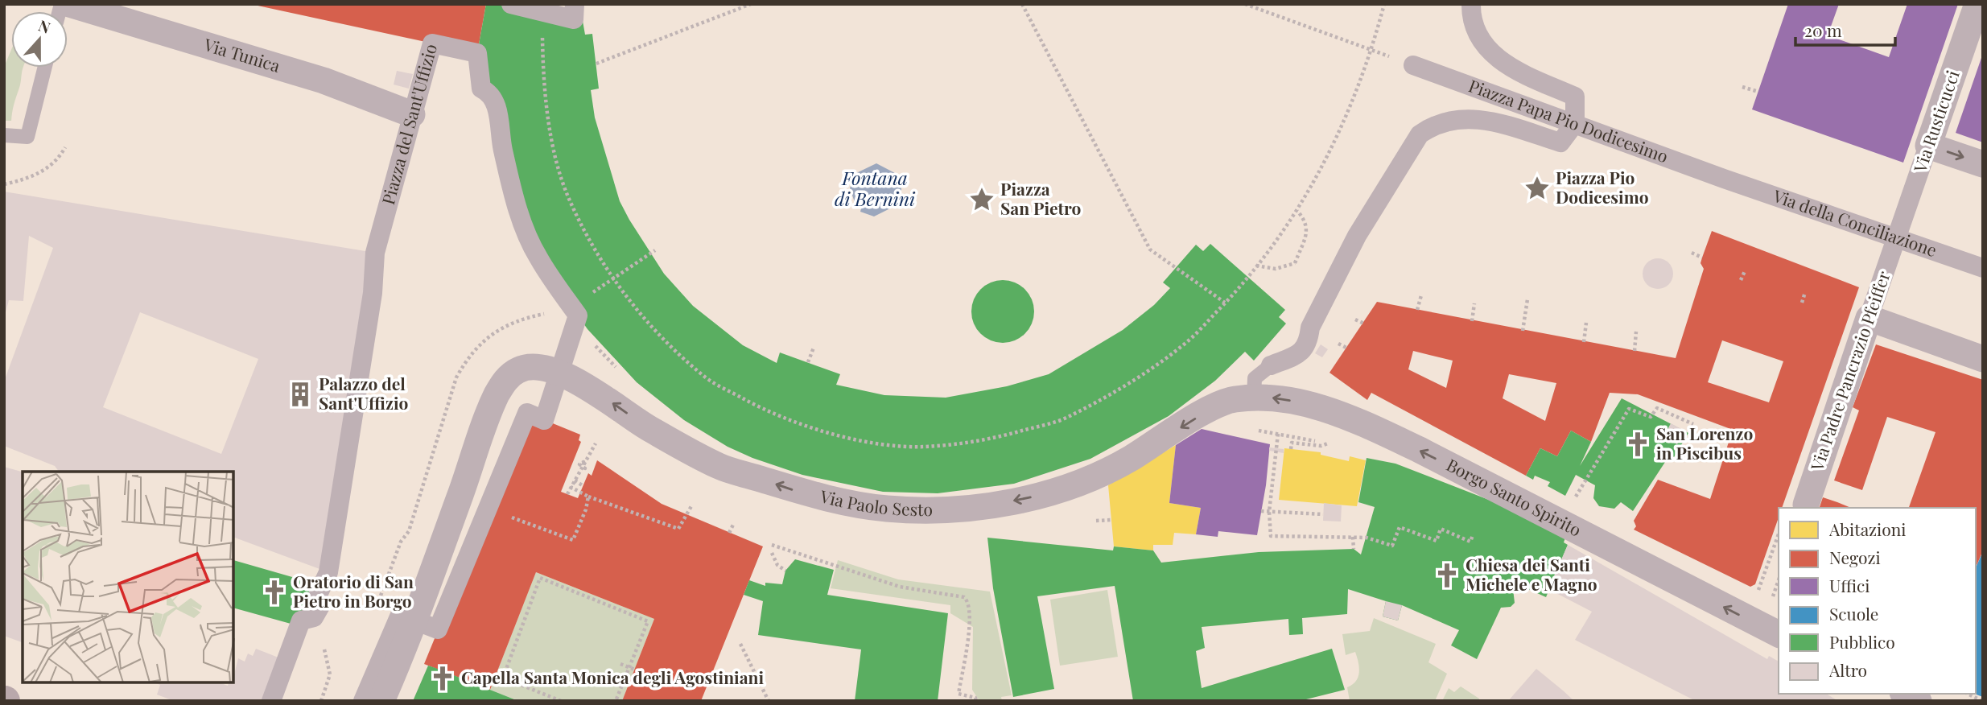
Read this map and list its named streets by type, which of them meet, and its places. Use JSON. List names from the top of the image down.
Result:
{
  "streets": {
    "street": [
      "Via Tunica",
      "Piazza Papa Pio Dodicesimo",
      "Via Rusticucci",
      "Piazza del Sant'Uffizio",
      "Via della Conciliazione",
      "Via Padre Pancrazio Pfeiffer",
      "Borgo Santo Spirito",
      "Via Paolo Sesto"
    ]
  },
  "crossings": [
    ["Via Tunica", "Piazza del Sant'Uffizio"],
    ["Piazza Papa Pio Dodicesimo", "Via della Conciliazione"],
    ["Via Rusticucci", "Via della Conciliazione"],
    ["Via Rusticucci", "Via Padre Pancrazio Pfeiffer"],
    ["Via della Conciliazione", "Via Padre Pancrazio Pfeiffer"],
    ["Borgo Santo Spirito", "Via Paolo Sesto"]
  ],
  "one_way": ["Borgo Santo Spirito", "Via Paolo Sesto"],
  "water": ["Fontana di Bernini"],
  "places": {
    "place": ["Piazza Pio Dodicesimo", "Piazza San Pietro"],
    "building": ["Palazzo del Sant'Uffizio"],
    "church": [
      "San Lorenzo in Piscibus",
      "Chiesa dei Santi Michele e Magno",
      "Oratorio di San Pietro in Borgo",
      "Capella Santa Monica degli Agostiniani"
    ]
  },
  "legend": [
    "Abitazioni",
    "Negozi",
    "Uffici",
    "Scuole",
    "Pubblico",
    "Altro"
  ],
  "scale_bar": "20 m",
  "north": "top"
}
